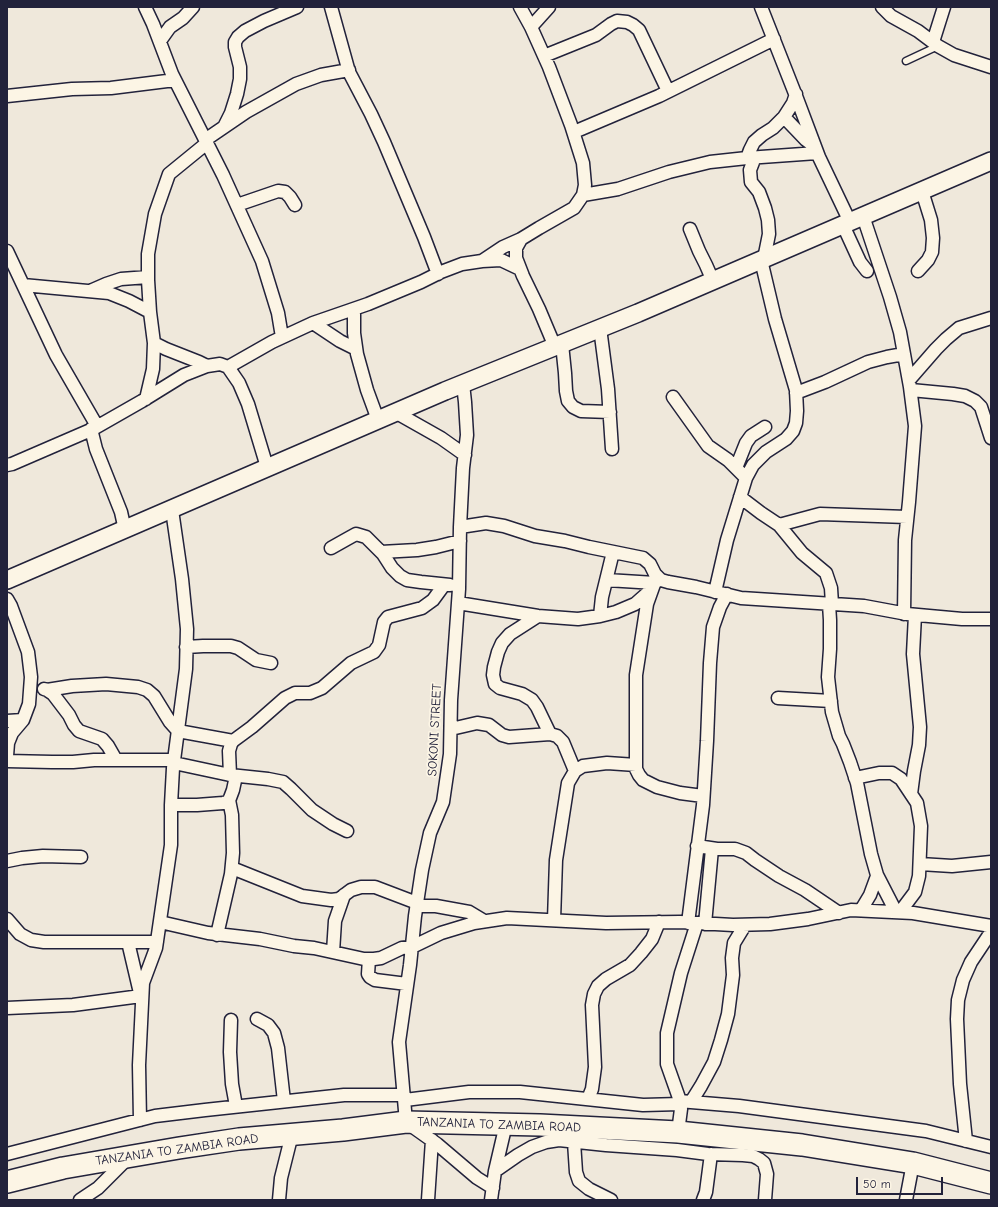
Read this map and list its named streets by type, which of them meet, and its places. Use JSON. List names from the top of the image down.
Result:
{
  "streets": {
    "highway": ["TANZANIA TO ZAMBIA ROAD"],
    "street": ["SOKONI STREET"]
  },
  "crossings": [
    ["SOKONI STREET", "TANZANIA TO ZAMBIA ROAD"]
  ],
  "scale_bar": "50 m"
}
